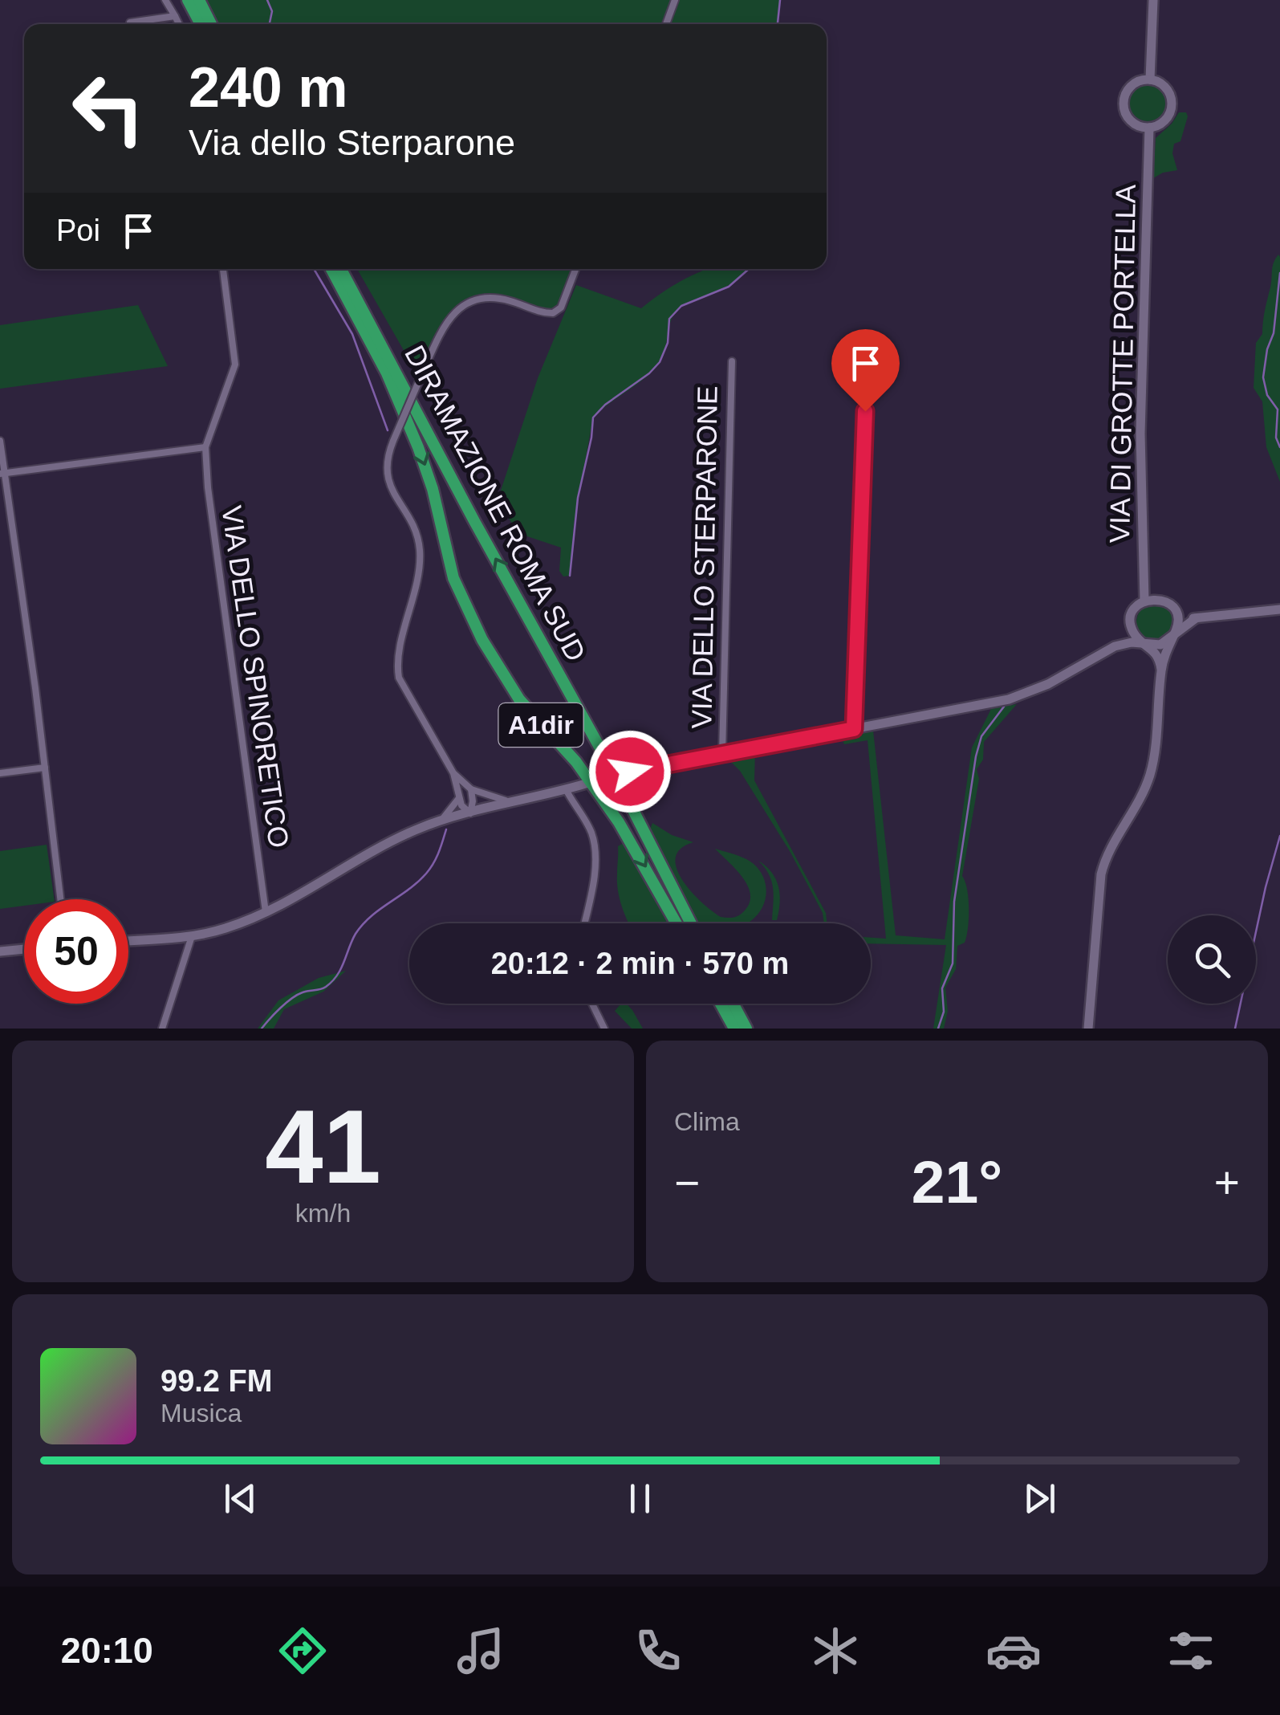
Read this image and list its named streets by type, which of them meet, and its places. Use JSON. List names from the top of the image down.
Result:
{
  "streets": {
    "highway": ["DIRAMAZIONE ROMA SUD", "A1dir"],
    "main road": ["VIA DI GROTTE PORTELLA"],
    "street": ["VIA DELLO STERPARONE", "VIA DELLO SPINORETICO"]
  },
  "page": {
    "turn": ["240 m", "Via dello Sterparone"],
    "then": "Poi",
    "limit": "50",
    "trip": "20:12 · 2 min · 570 m",
    "tile": [
      ["41", "km/h"],
      "Clima"
    ],
    "heat": ["−", "21°", "+"],
    "song": ["99.2 FM", "Musica"],
    "tabs": "20:10"
  }
}
